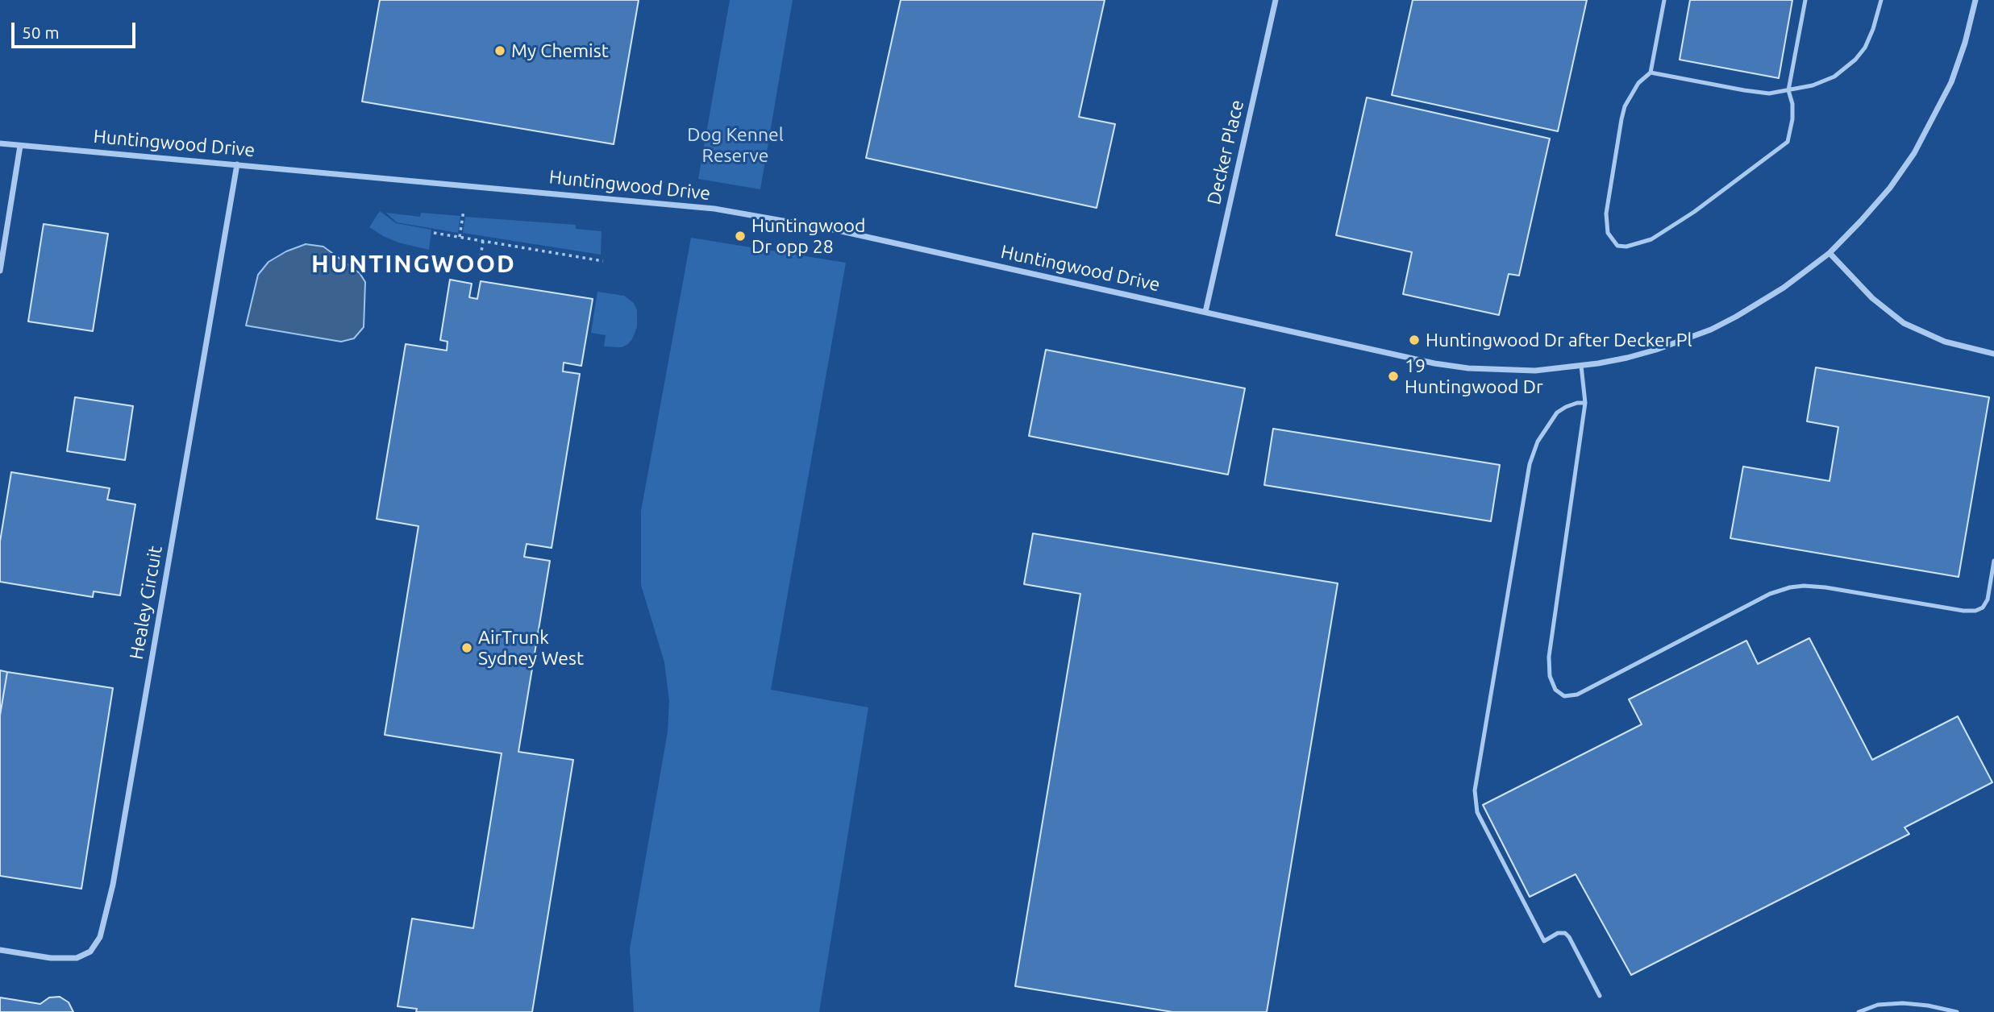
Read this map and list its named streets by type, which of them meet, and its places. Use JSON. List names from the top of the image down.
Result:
{
  "streets": {
    "street": ["Huntingwood Drive", "Decker Place", "Healey Circuit"]
  },
  "crossings": [
    ["Huntingwood Drive", "Decker Place"],
    ["Huntingwood Drive", "Healey Circuit"]
  ],
  "districts": ["HUNTINGWOOD"],
  "parks": ["Dog Kennel Reserve"],
  "places": [
    "My Chemist",
    "Huntingwood Dr opp 28",
    "Huntingwood Dr after Decker Pl",
    "19 Huntingwood Dr",
    "AirTrunk Sydney West"
  ],
  "scale_bar": "50 m"
}
